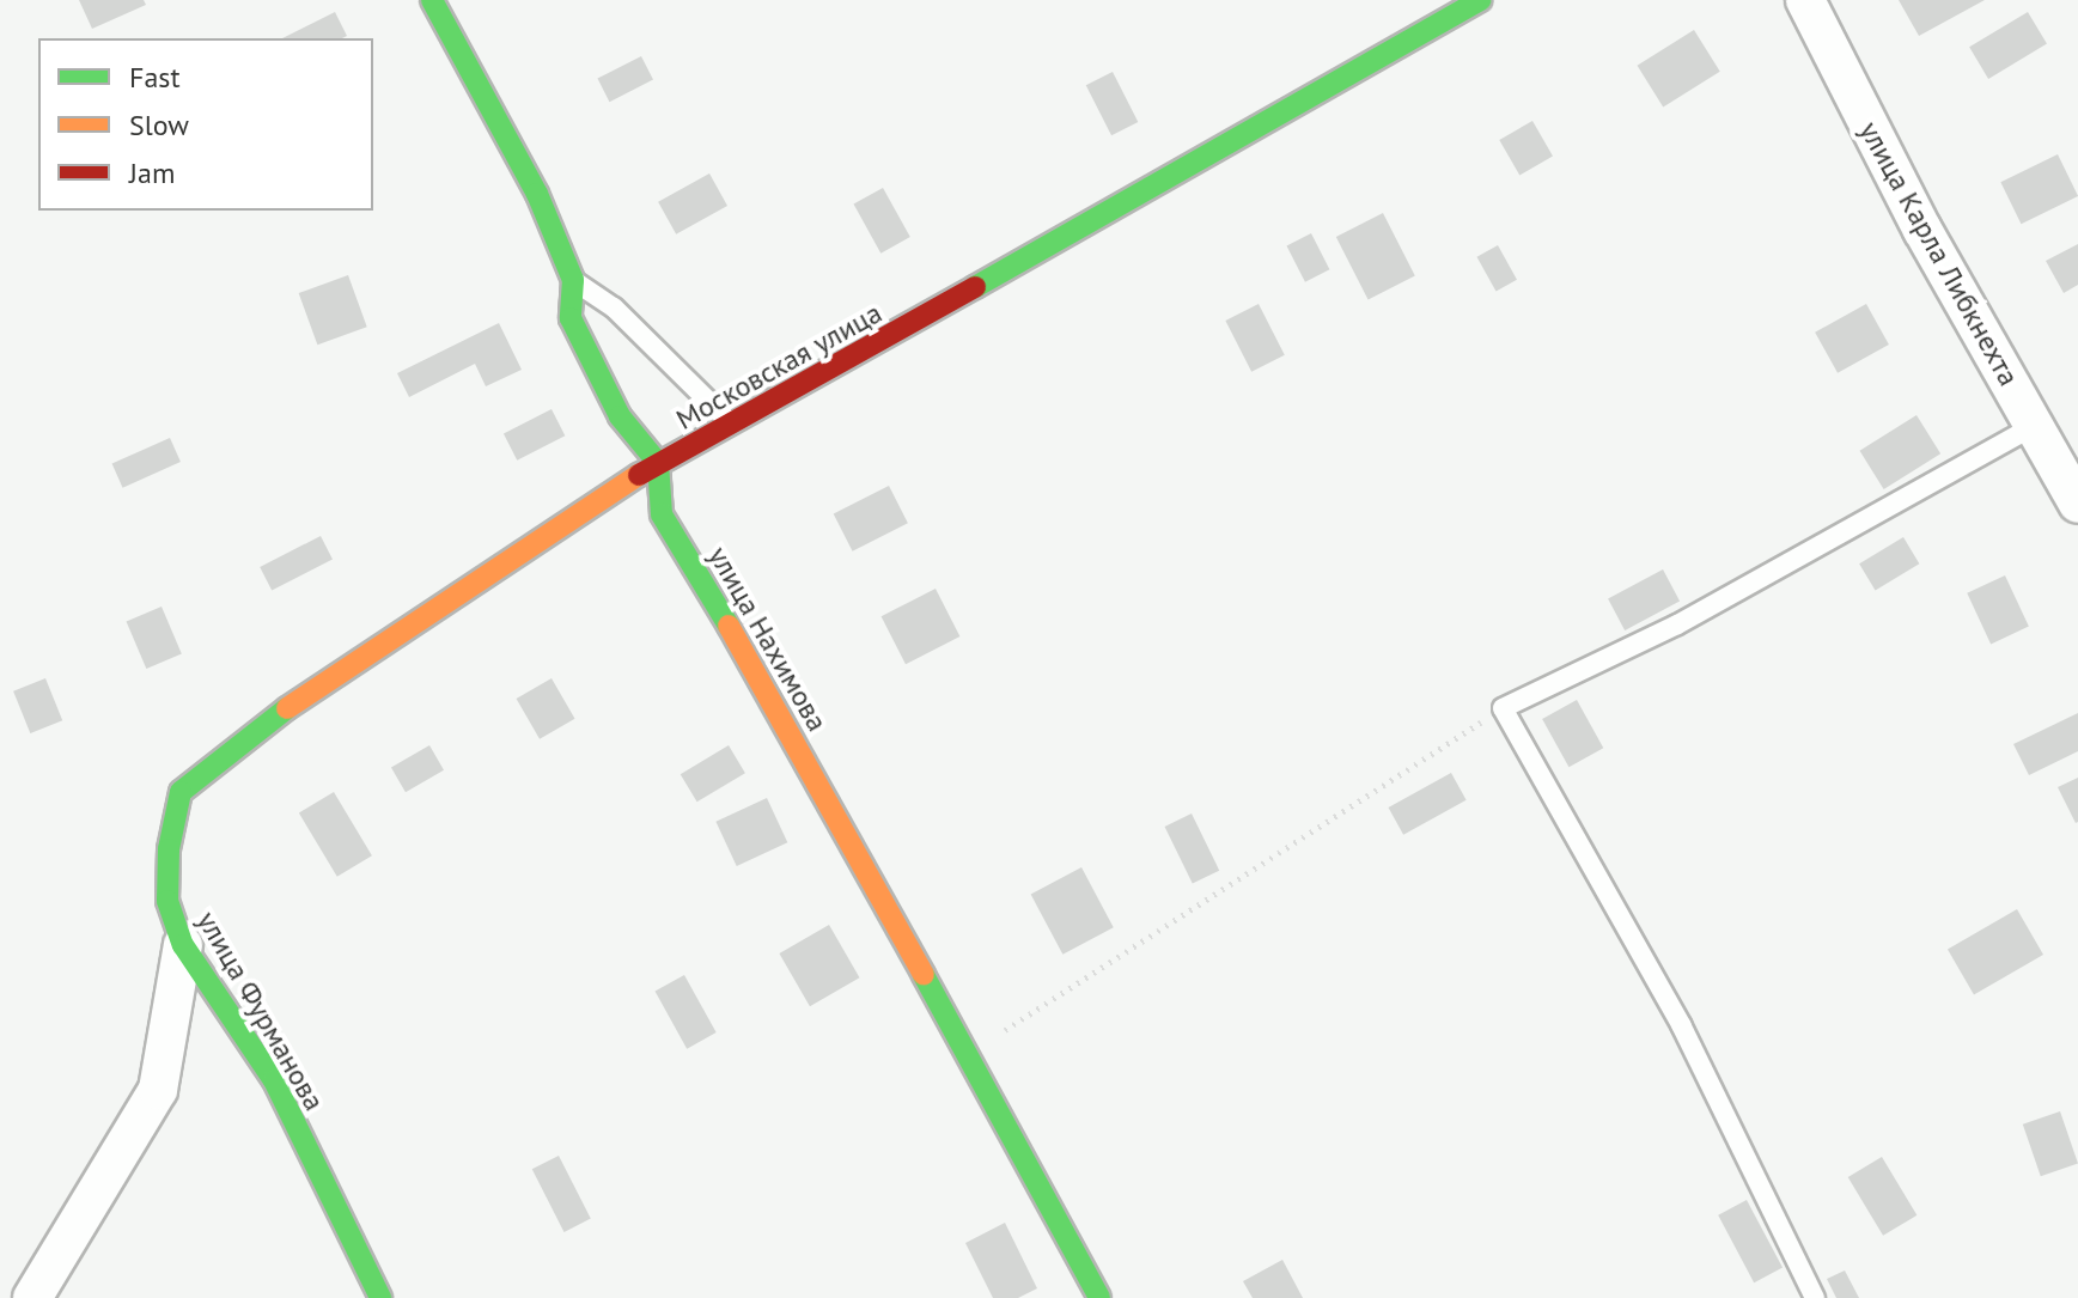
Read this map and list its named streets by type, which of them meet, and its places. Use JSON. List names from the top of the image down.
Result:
{
  "streets": {
    "street": [
      "улица Карла Либкнехта",
      "Московская улица",
      "улица Нахимова",
      "улица Фурманова"
    ]
  },
  "crossings": [
    ["Московская улица", "улица Нахимова"],
    ["Московская улица", "улица Фурманова"]
  ],
  "legend": ["Fast", "Slow", "Jam"]
}
